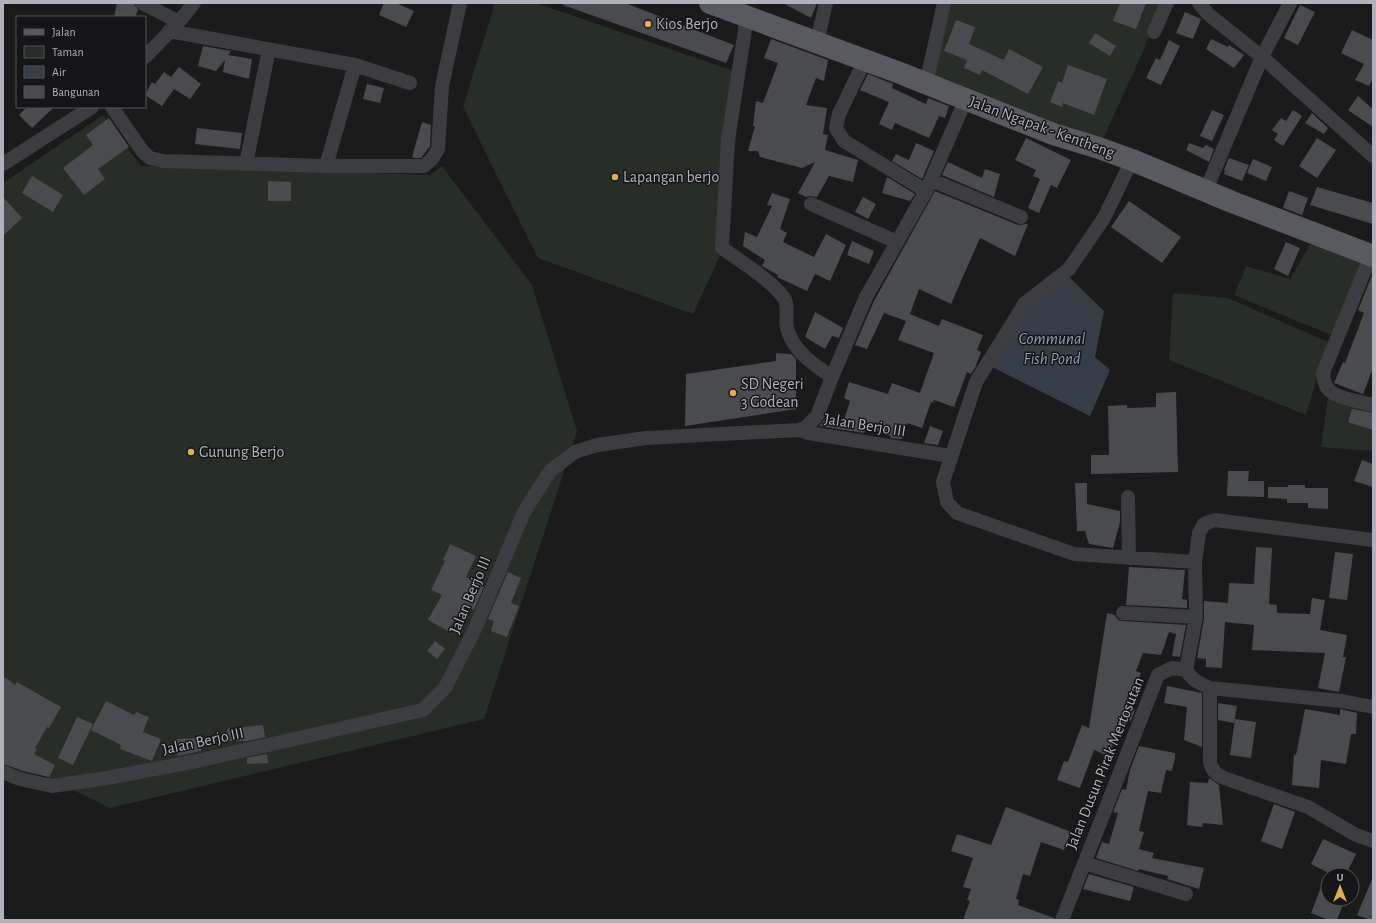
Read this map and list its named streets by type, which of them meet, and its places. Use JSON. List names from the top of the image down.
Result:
{
  "streets": {
    "main road": ["Jalan Ngapak - Kentheng"],
    "street": ["Jalan Berjo III", "Jalan Dusun Pirak Mertosutan"]
  },
  "water": ["Communal Fish Pond"],
  "places": [
    "Kios Berjo",
    "Lapangan berjo",
    "SD Negeri 3 Godean",
    "Gunung Berjo"
  ],
  "legend": [
    "Jalan",
    "Taman",
    "Air",
    "Bangunan"
  ],
  "north": "top"
}
